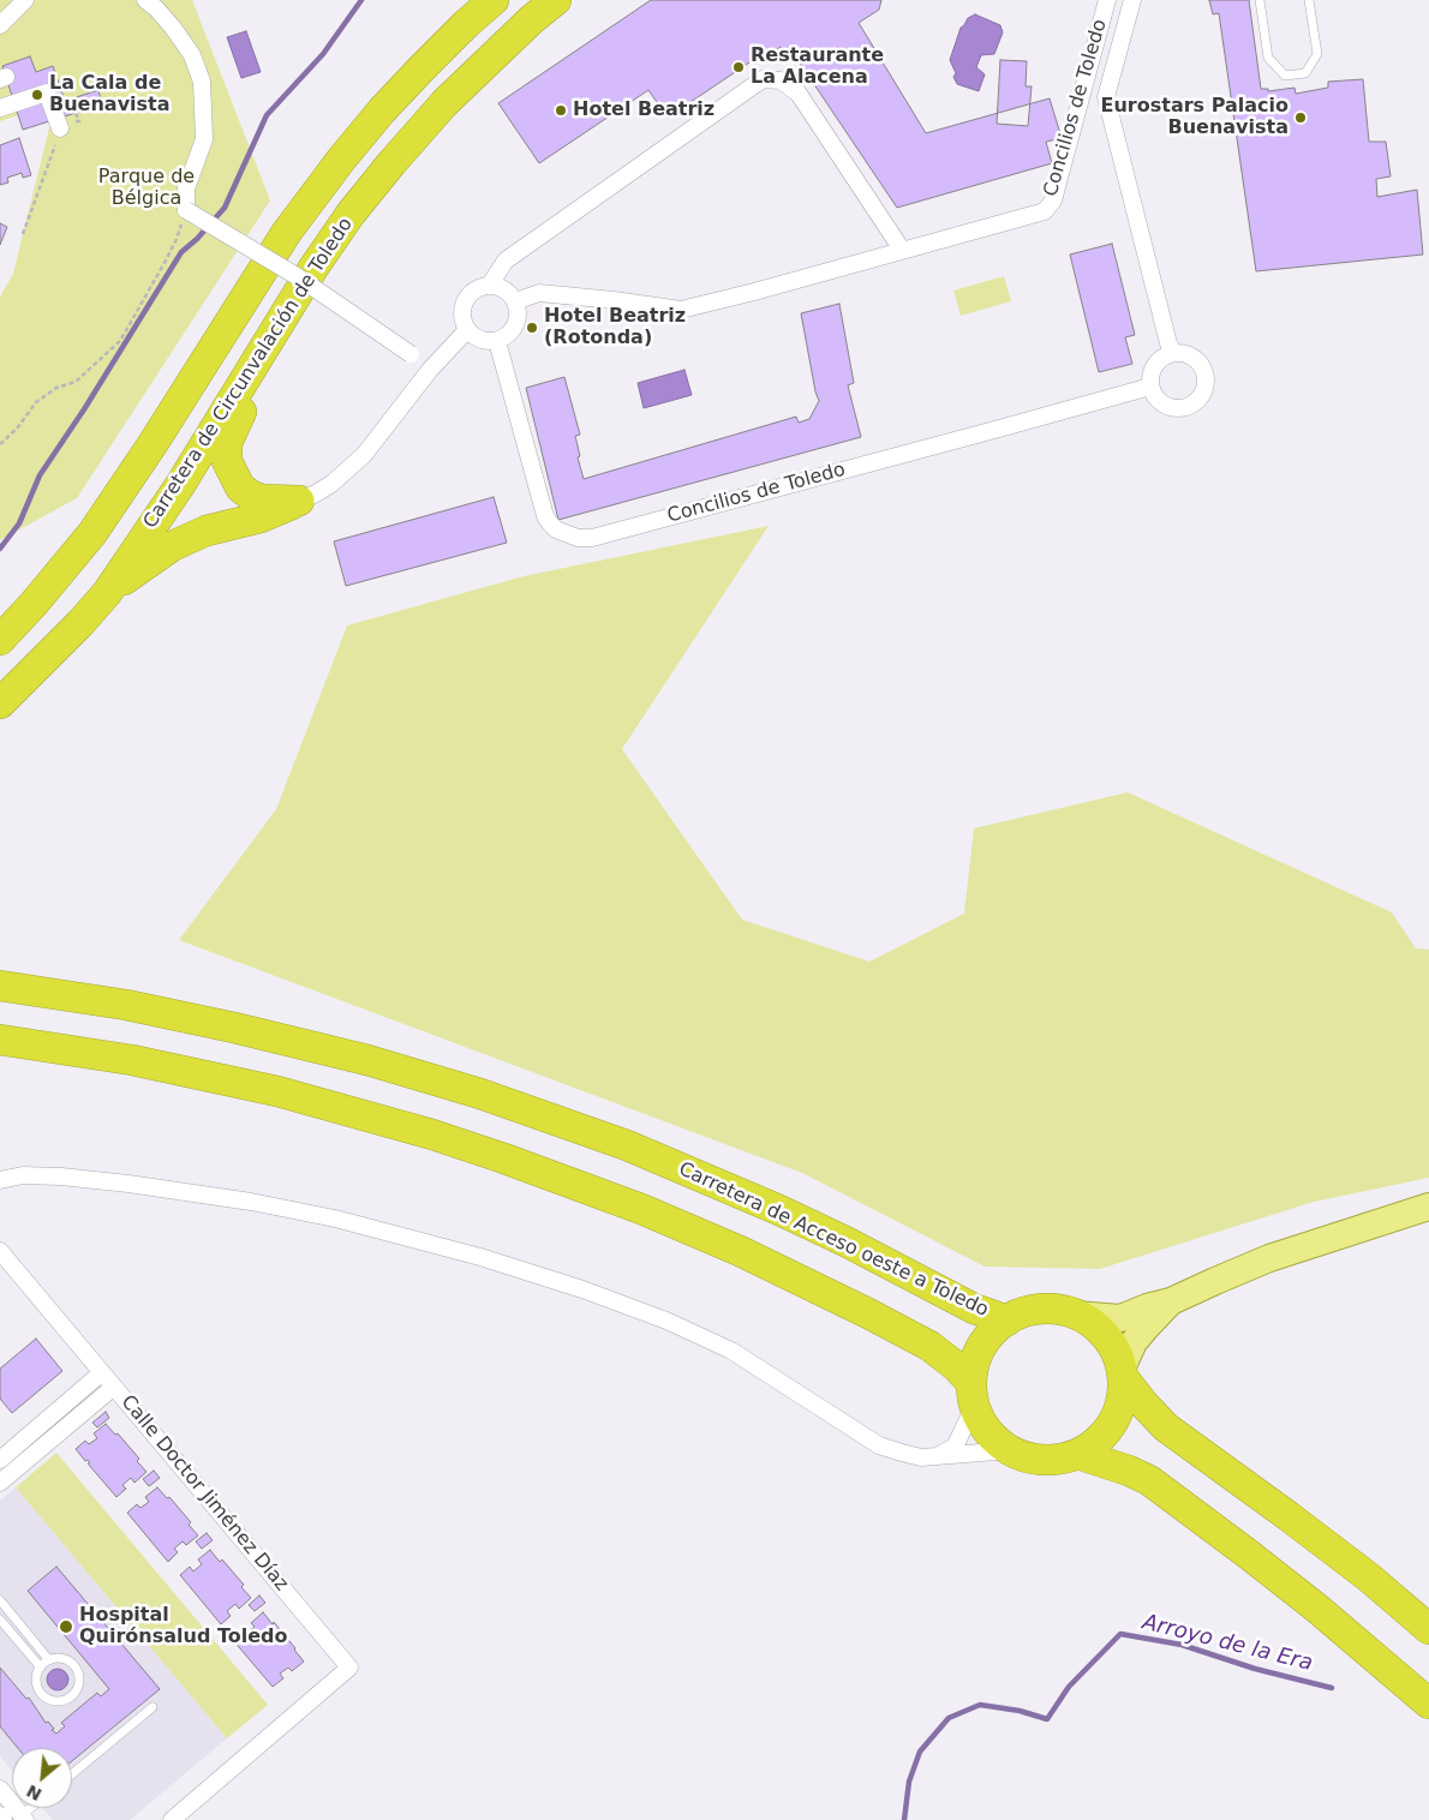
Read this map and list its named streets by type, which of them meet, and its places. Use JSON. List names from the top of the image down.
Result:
{
  "streets": {
    "highway": ["Carretera de Circunvalación de Toledo", "Carretera de Acceso oeste a Toledo"],
    "street": ["Concilios de Toledo", "Calle Doctor Jiménez Díaz"]
  },
  "water": ["Arroyo de la Era"],
  "parks": ["Parque de Bélgica"],
  "places": [
    "Restaurante La Alacena",
    "La Cala de Buenavista",
    "Hotel Beatriz",
    "Eurostars Palacio Buenavista",
    "Hotel Beatriz (Rotonda)",
    "Hospital Quirónsalud Toledo"
  ],
  "north": "bottom left"
}
